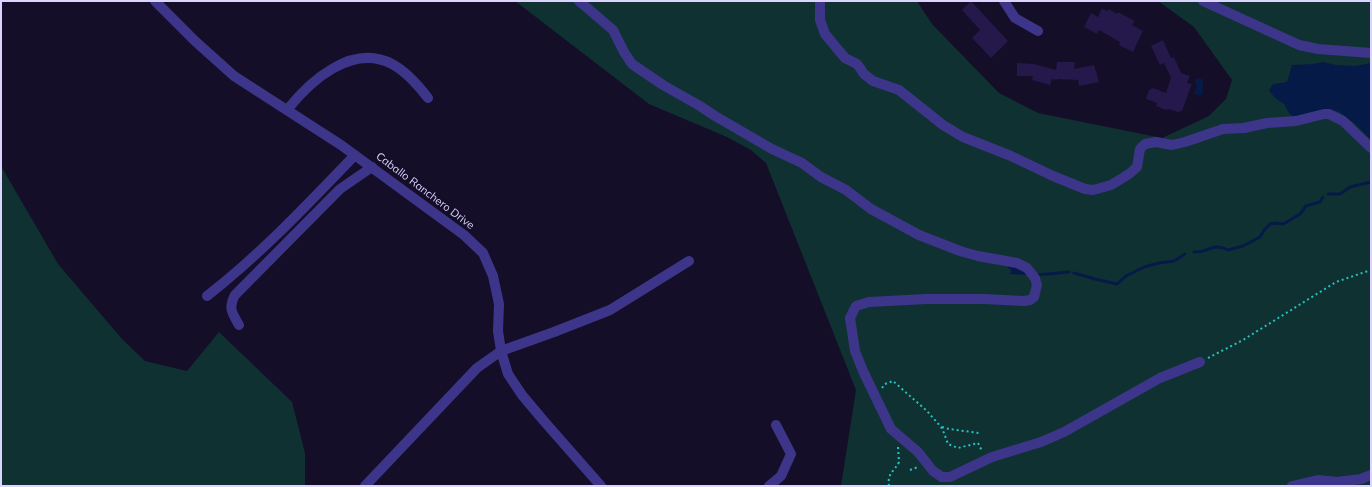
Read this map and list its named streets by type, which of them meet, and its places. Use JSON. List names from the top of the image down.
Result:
{
  "streets": {
    "street": ["Caballo Ranchero Drive"]
  }
}
